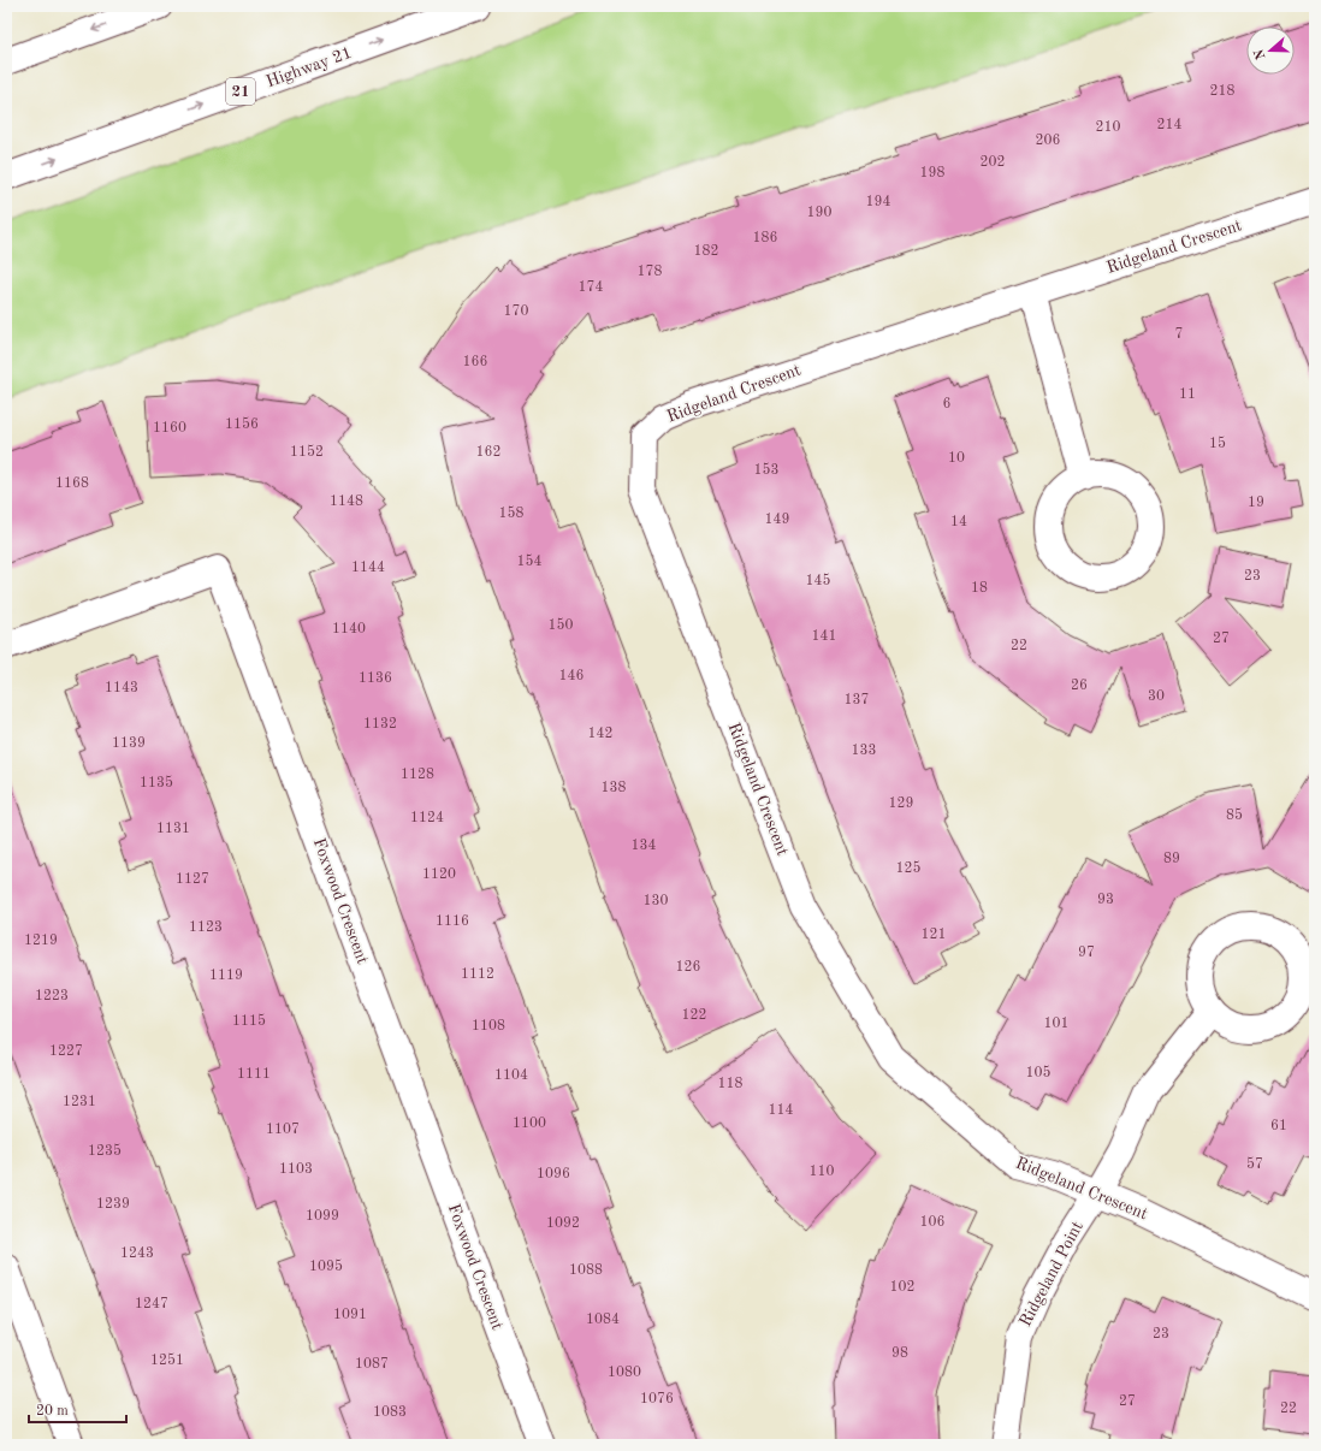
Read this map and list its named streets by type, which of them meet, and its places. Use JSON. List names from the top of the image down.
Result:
{
  "streets": {
    "street": [
      "Highway 21",
      "21",
      "Ridgeland Crescent",
      "Foxwood Crescent",
      "Ridgeland Point"
    ]
  },
  "crossings": [
    ["Ridgeland Crescent", "Ridgeland Point"]
  ],
  "house_numbers": [
    "218",
    "214",
    "210",
    "206",
    "202",
    "198",
    "194",
    "190",
    "186",
    "182",
    "178",
    "174",
    "170",
    "7",
    "166",
    "11",
    "6",
    "1156",
    "1160",
    "15",
    "1152",
    "162",
    "10",
    "153",
    "1168",
    "1148",
    "19",
    "158",
    "149",
    "14",
    "154",
    "1144",
    "23",
    "145",
    "18",
    "150",
    "1140",
    "141",
    "27",
    "22",
    "146",
    "1136",
    "26",
    "1143",
    "30",
    "137",
    "1132",
    "142",
    "1139",
    "133",
    "1128",
    "1135",
    "138",
    "129",
    "85",
    "1124",
    "1131",
    "134",
    "89",
    "125",
    "1120",
    "1127",
    "93",
    "130",
    "1116",
    "1123",
    "121",
    "1219",
    "97",
    "126",
    "1112",
    "1119",
    "1223",
    "122",
    "1115",
    "101",
    "1108",
    "1227",
    "105",
    "1111",
    "1104",
    "118",
    "1231",
    "114",
    "1100",
    "61",
    "1107",
    "1235",
    "57",
    "1103",
    "110",
    "1096",
    "1239",
    "1099",
    "106",
    "1092",
    "1243",
    "1095",
    "1088",
    "102",
    "1247",
    "1091",
    "1084",
    "23",
    "98",
    "1251",
    "1087",
    "1080",
    "1076",
    "27",
    "22",
    "1083"
  ],
  "scale_bar": "20 m",
  "north": "left"
}
